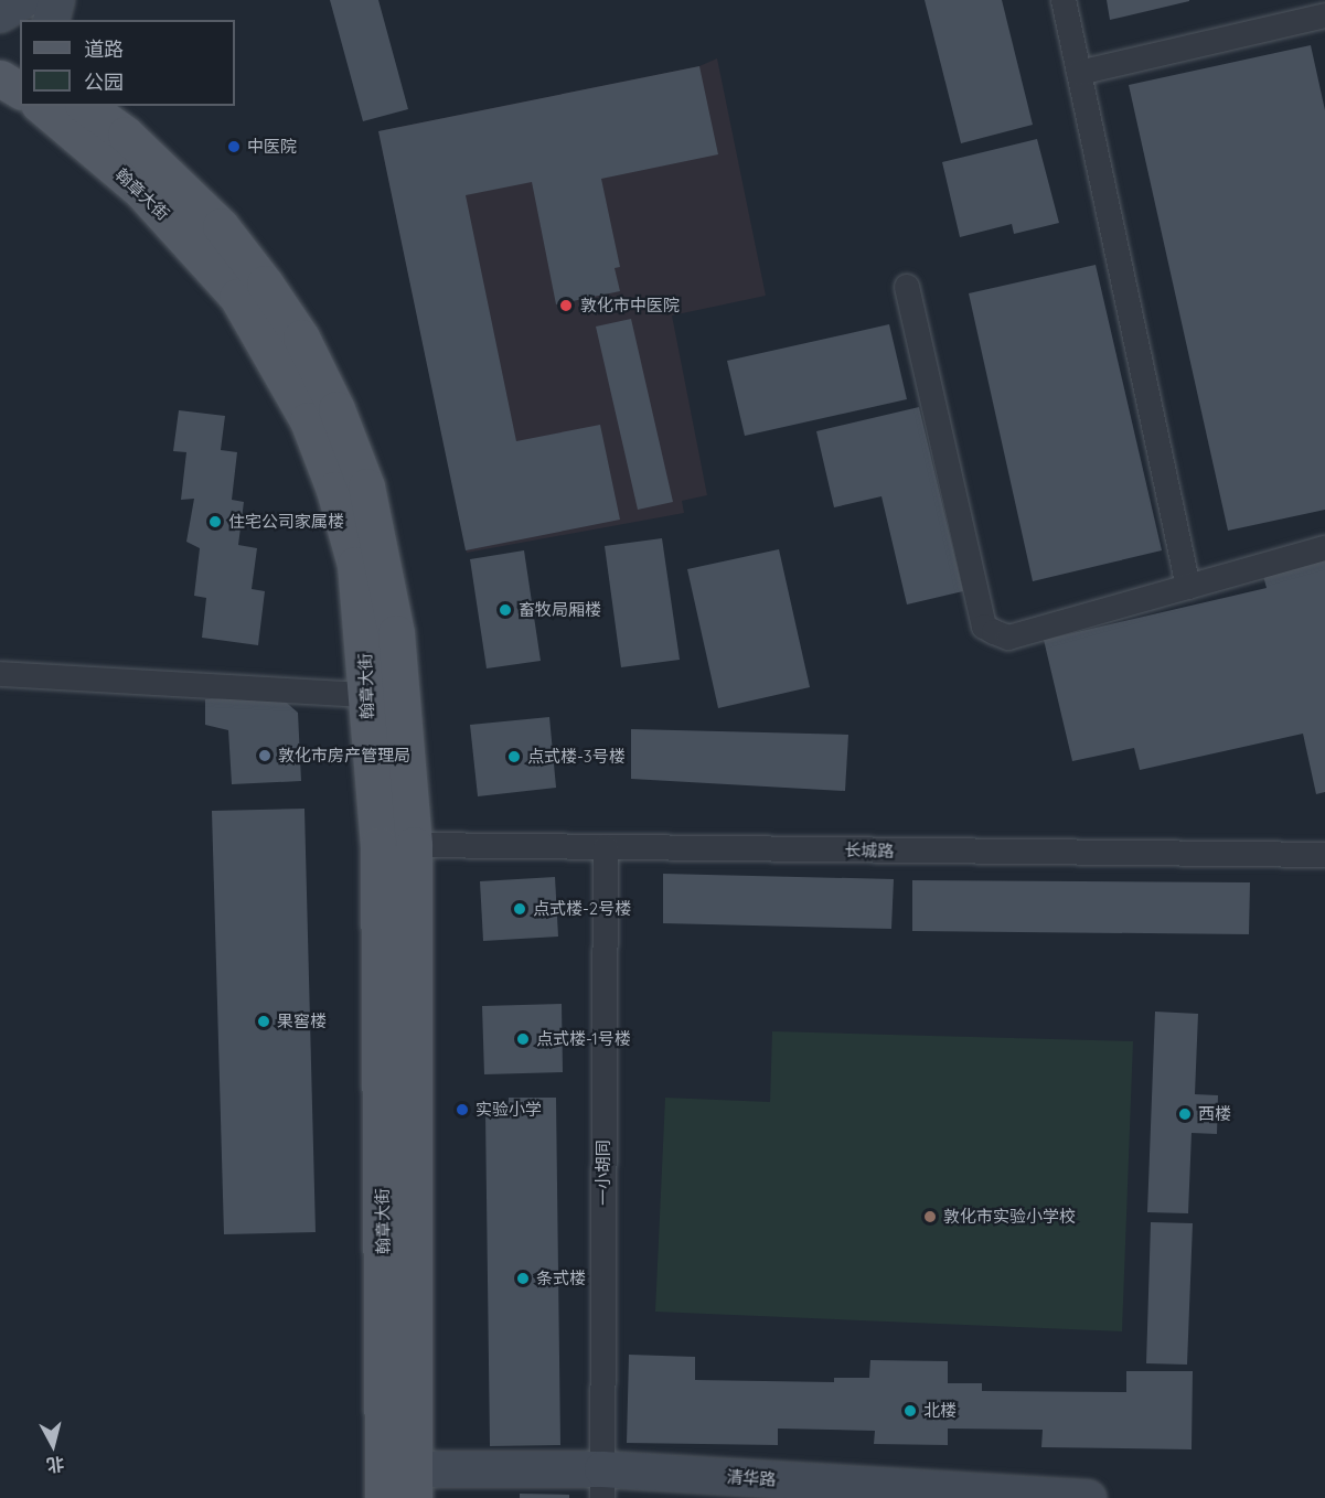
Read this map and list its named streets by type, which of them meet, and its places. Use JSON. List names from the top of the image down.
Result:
{
  "streets": {
    "main road": ["翰章大街"],
    "street": ["长城路", "一小胡同", "清华路"]
  },
  "crossings": [
    ["翰章大街", "长城路"],
    ["翰章大街", "清华路"],
    ["长城路", "一小胡同"],
    ["一小胡同", "清华路"]
  ],
  "places": [
    "中医院",
    "敦化市中医院",
    "住宅公司家属楼",
    "畜牧局厢楼",
    "敦化市房产管理局",
    "点式楼-3号楼",
    "点式楼-2号楼",
    "果窖楼",
    "点式楼-1号楼",
    "实验小学",
    "西楼",
    "敦化市实验小学校",
    "条式楼",
    "北楼"
  ],
  "legend": ["道路", "公园"],
  "north": "bottom"
}
